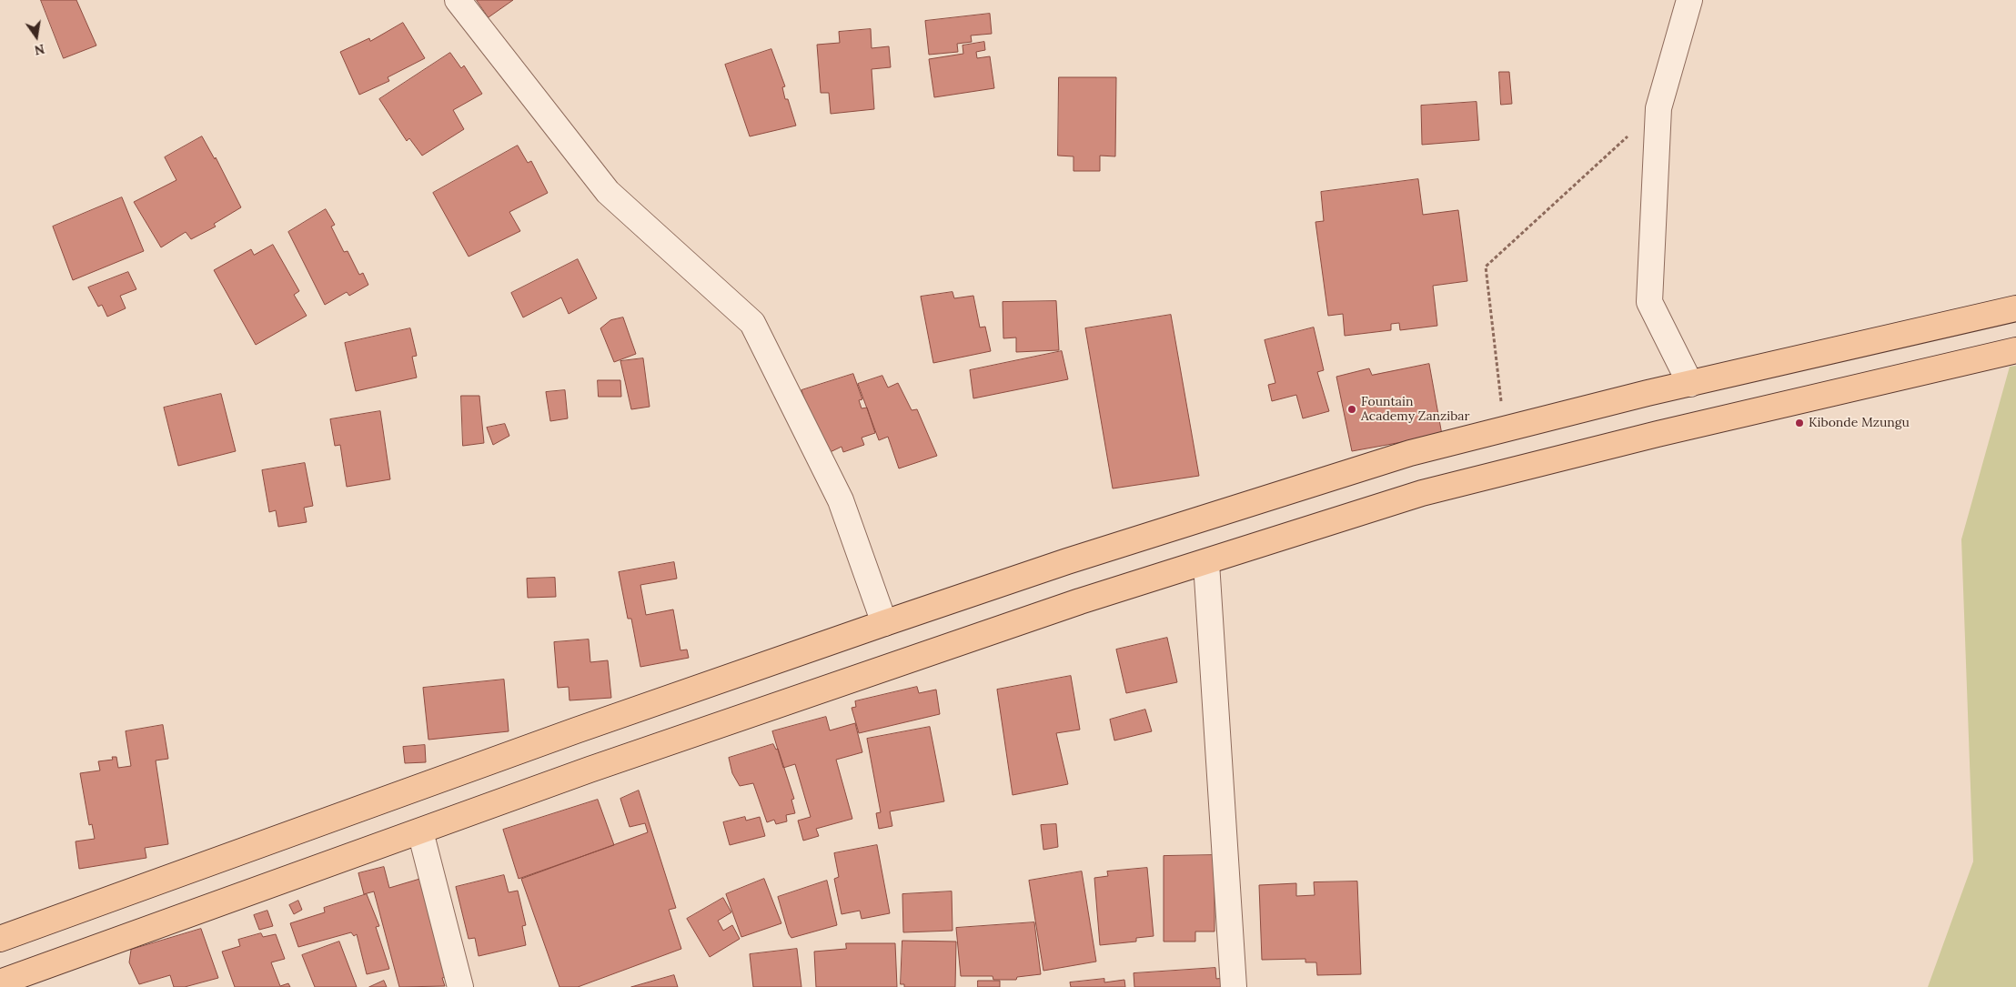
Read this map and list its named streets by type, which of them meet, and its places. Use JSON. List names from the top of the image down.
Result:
{
  "places": ["Fountain Academy Zanzibar", "Kibonde Mzungu"],
  "north": "bottom"
}
